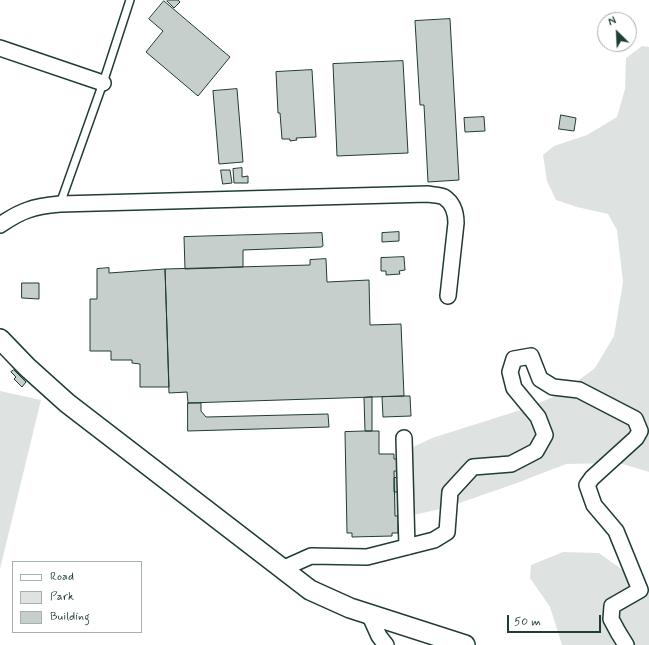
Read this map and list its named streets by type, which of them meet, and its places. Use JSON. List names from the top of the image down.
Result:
{
  "legend": ["Road", "Park", "Building"],
  "scale_bar": "50 m",
  "north": "top left"
}
